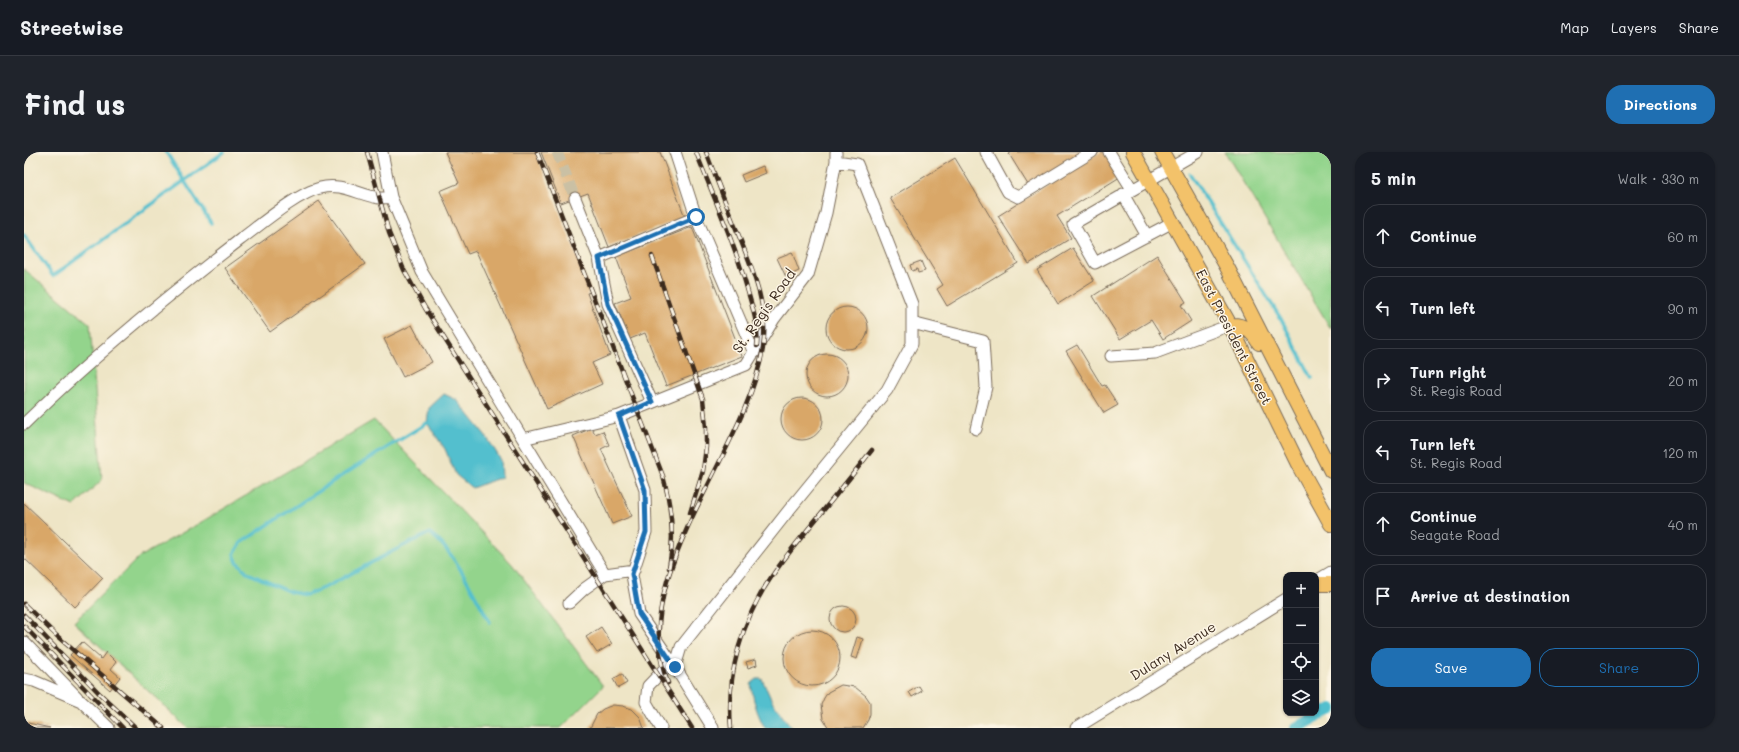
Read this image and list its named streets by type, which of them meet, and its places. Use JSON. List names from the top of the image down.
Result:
{
  "streets": {
    "main road": ["East President Street"],
    "street": ["St. Regis Road", "Dulany Avenue"]
  },
  "page": {
    "header": "Streetwise",
    "nav": ["Map", "Layers", "Share"],
    "buttons": [
      "Directions",
      ["Save", "Share"]
    ],
    "title": "Find us",
    "heading": ["5 min", "Walk · 330 m"],
    "list": [
      ["Continue", "60 m"],
      ["Turn left", "90 m"],
      ["Turn right", "St. Regis Road", "20 m"],
      ["Turn left", "St. Regis Road", "120 m"],
      ["Continue", "Seagate Road", "40 m"],
      "Arrive at destination"
    ],
    "map_buttons": ["+", "−"]
  }
}
